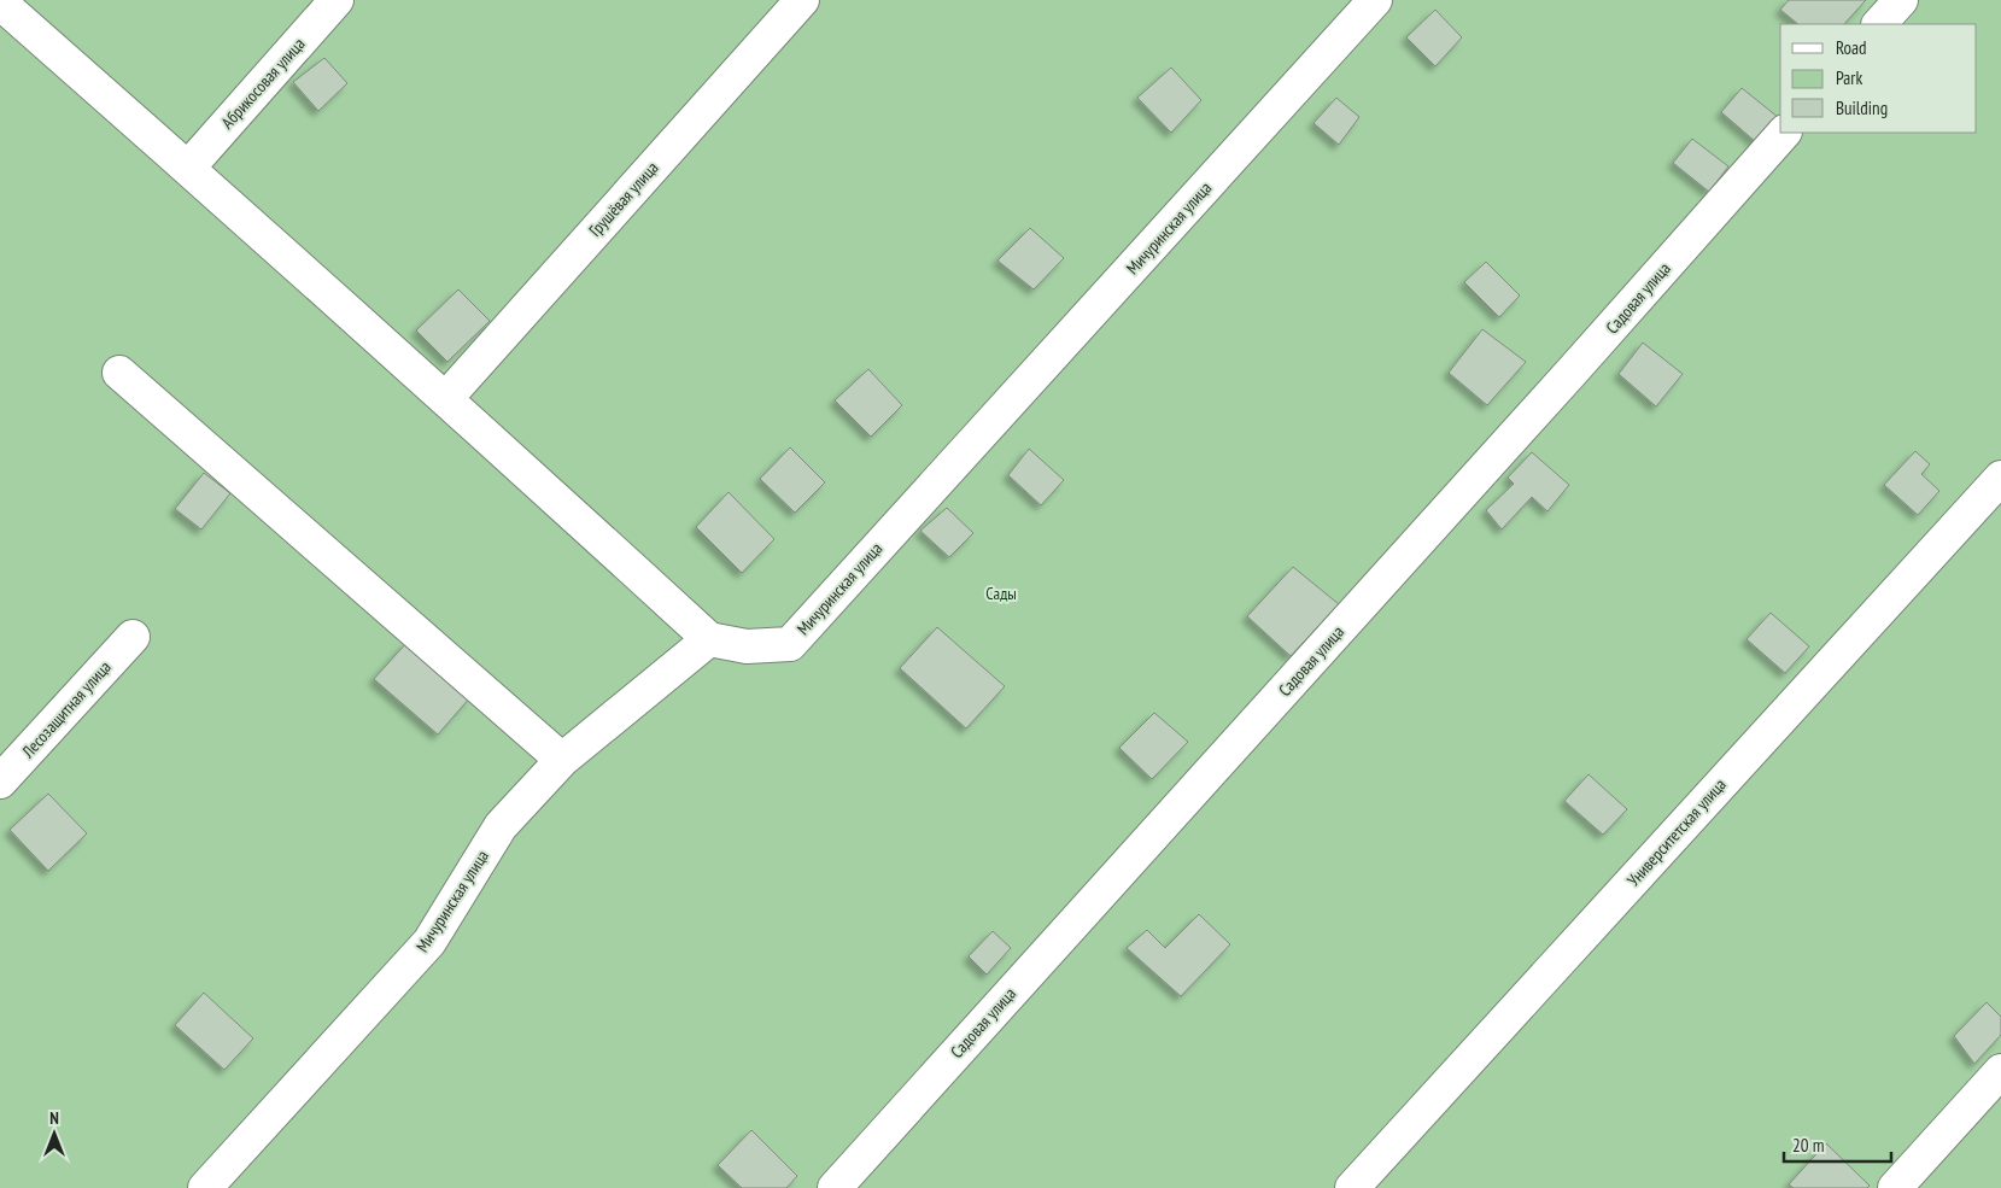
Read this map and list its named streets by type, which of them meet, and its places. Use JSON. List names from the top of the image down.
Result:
{
  "streets": {
    "street": [
      "Абрикосовая улица",
      "Грушёвая улица",
      "Мичуринская улица",
      "Садовая улица",
      "Лесозащитная улица",
      "Университетская улица"
    ]
  },
  "parks": ["Сады"],
  "legend": ["Road", "Park", "Building"],
  "scale_bar": "20 m",
  "north": "top"
}
